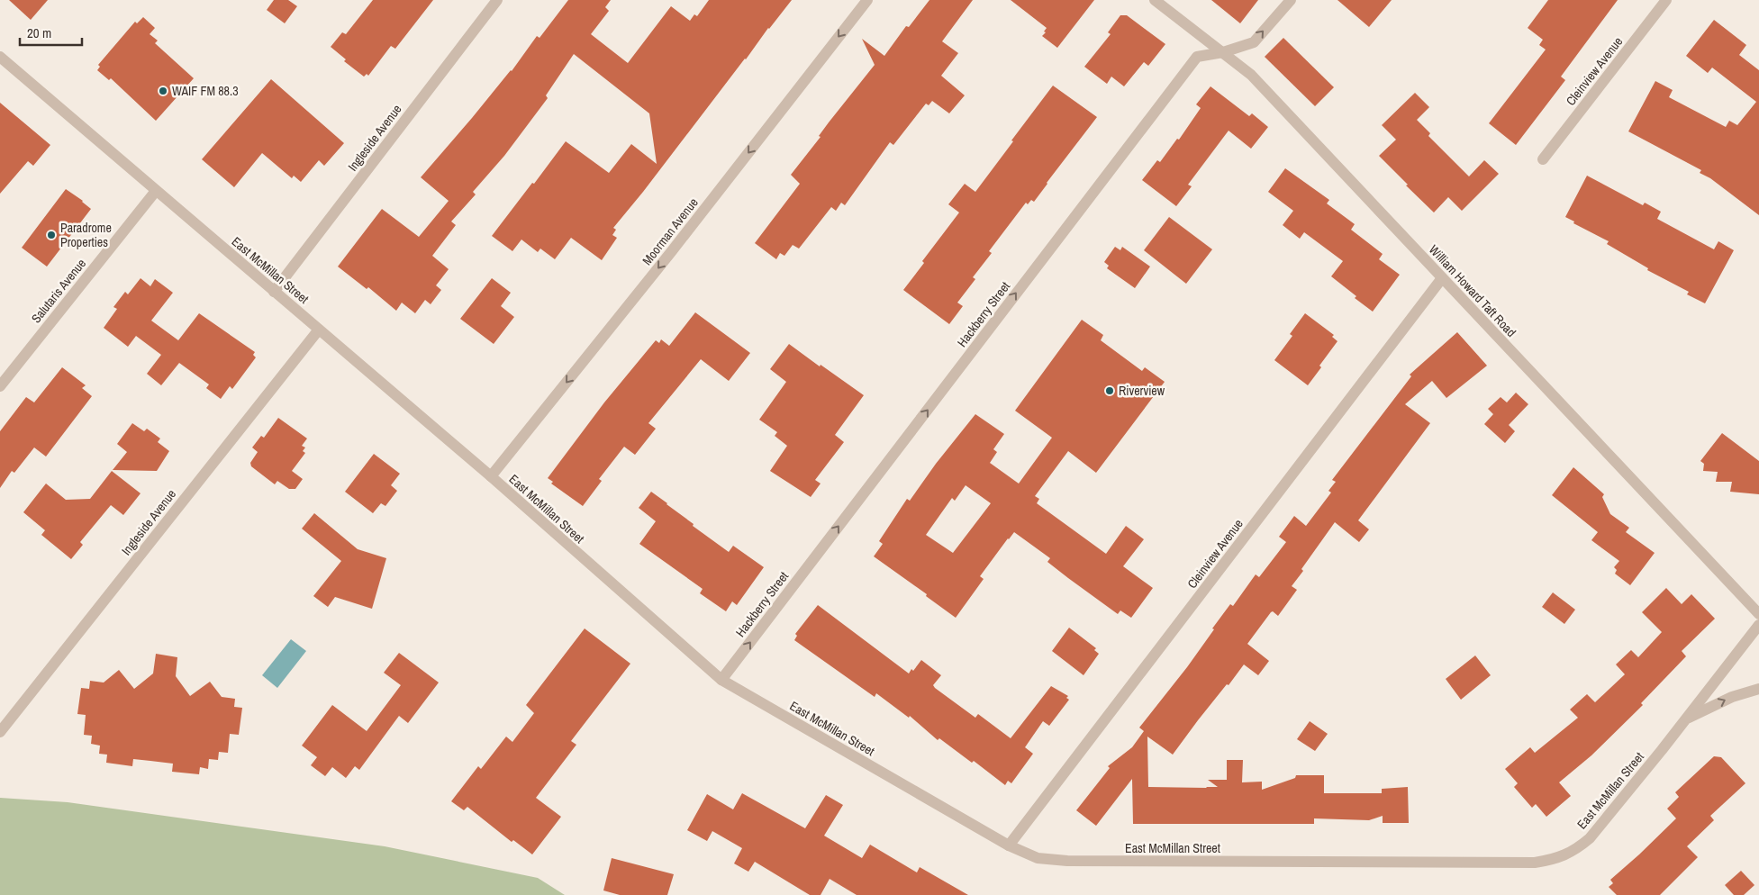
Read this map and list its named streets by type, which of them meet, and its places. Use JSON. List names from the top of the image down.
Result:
{
  "streets": {
    "street": [
      "Cleinview Avenue",
      "Ingleside Avenue",
      "Moorman Avenue",
      "East McMillan Street",
      "Salutaris Avenue",
      "William Howard Taft Road",
      "Hackberry Street"
    ]
  },
  "crossings": [
    ["Cleinview Avenue", "East McMillan Street"],
    ["Cleinview Avenue", "William Howard Taft Road"],
    ["Ingleside Avenue", "East McMillan Street"],
    ["Moorman Avenue", "East McMillan Street"],
    ["East McMillan Street", "Salutaris Avenue"],
    ["East McMillan Street", "Hackberry Street"],
    ["William Howard Taft Road", "Hackberry Street"]
  ],
  "one_way": ["Moorman Avenue", "Hackberry Street"],
  "places": ["WAIF FM 88.3", "Paradrome Properties", "Riverview"],
  "scale_bar": "20 m"
}
